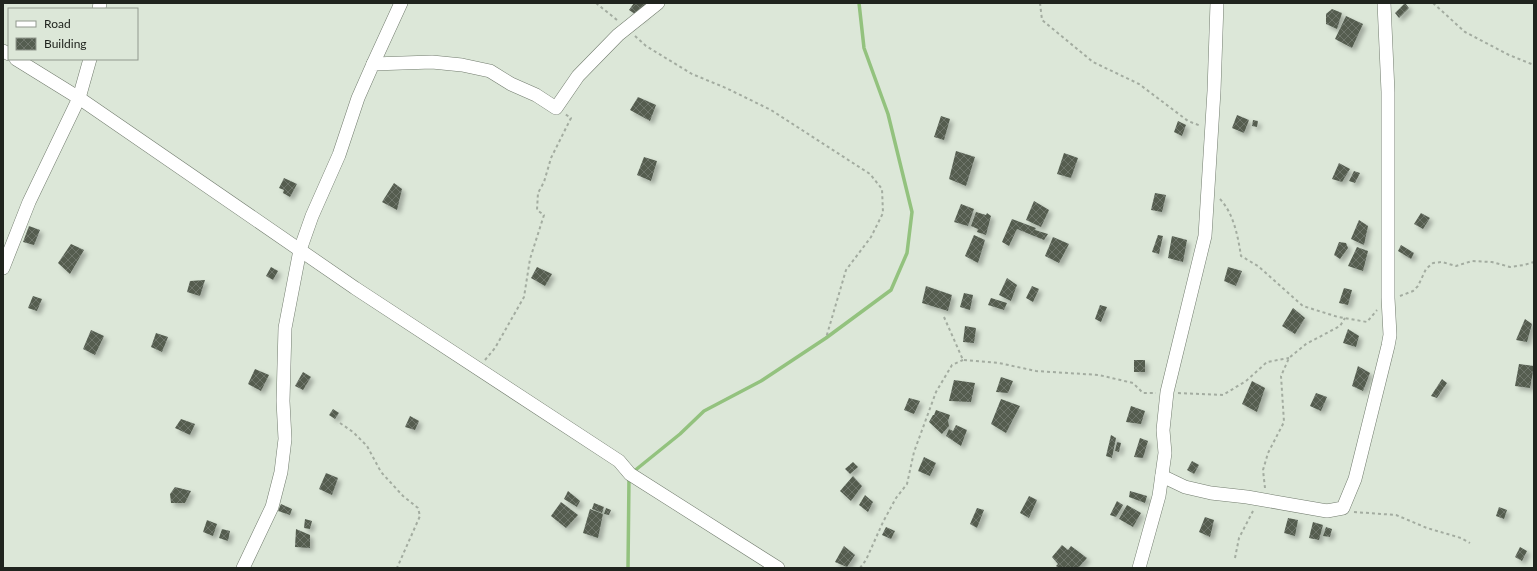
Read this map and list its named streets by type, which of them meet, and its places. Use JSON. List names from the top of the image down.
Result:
{
  "legend": ["Road", "Building"]
}
